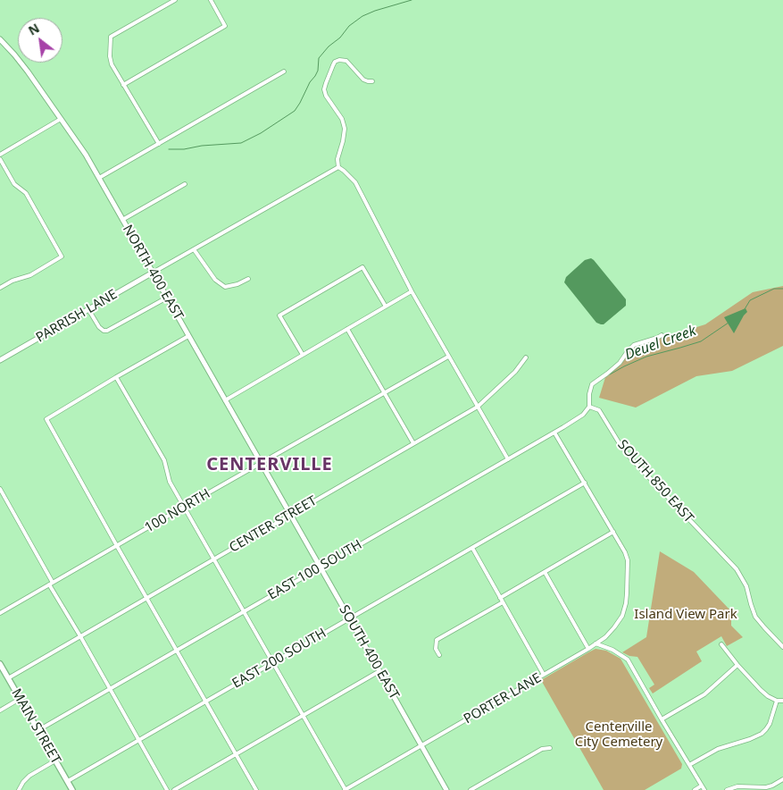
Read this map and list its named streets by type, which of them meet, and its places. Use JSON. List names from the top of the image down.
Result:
{
  "streets": {
    "main road": ["MAIN STREET"],
    "street": [
      "NORTH 400 EAST",
      "PARRISH LANE",
      "SOUTH 850 EAST",
      "100 NORTH",
      "CENTER STREET",
      "EAST 100 SOUTH",
      "SOUTH 400 EAST",
      "EAST 200 SOUTH",
      "PORTER LANE"
    ]
  },
  "crossings": [
    ["NORTH 400 EAST", "PARRISH LANE"],
    ["NORTH 400 EAST", "100 NORTH"],
    ["NORTH 400 EAST", "CENTER STREET"],
    ["NORTH 400 EAST", "SOUTH 400 EAST"],
    ["SOUTH 850 EAST", "EAST 100 SOUTH"],
    ["CENTER STREET", "SOUTH 400 EAST"],
    ["CENTER STREET", "MAIN STREET"],
    ["EAST 100 SOUTH", "SOUTH 400 EAST"],
    ["EAST 100 SOUTH", "PORTER LANE"],
    ["EAST 100 SOUTH", "MAIN STREET"],
    ["SOUTH 400 EAST", "EAST 200 SOUTH"],
    ["SOUTH 400 EAST", "PORTER LANE"],
    ["EAST 200 SOUTH", "PORTER LANE"],
    ["EAST 200 SOUTH", "MAIN STREET"]
  ],
  "districts": ["CENTERVILLE"],
  "water": ["Deuel Creek"],
  "parks": ["Island View Park", "Centerville City Cemetery"],
  "north": "top left"
}
